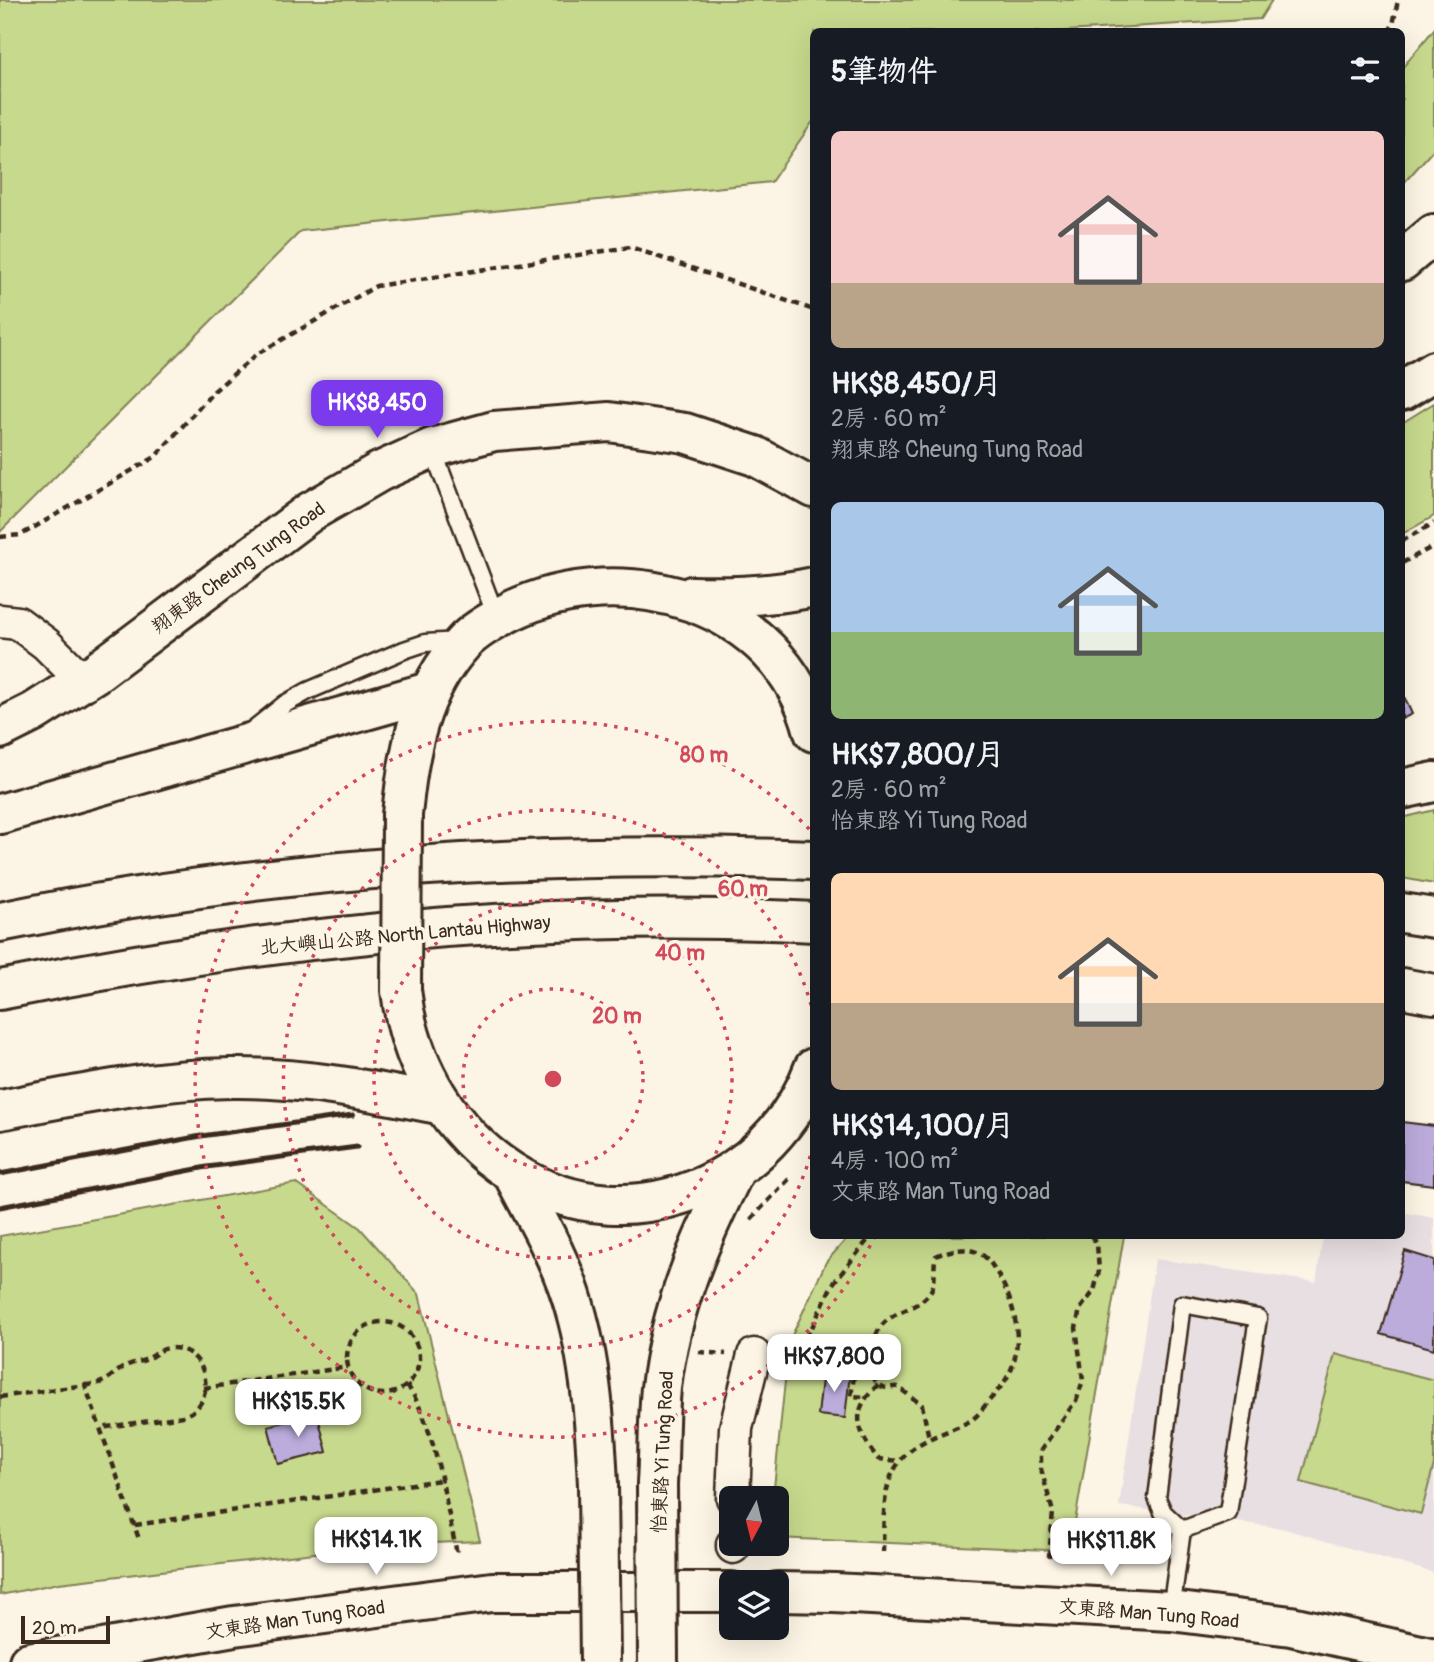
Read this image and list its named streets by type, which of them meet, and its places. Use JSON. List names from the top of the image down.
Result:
{
  "streets": {
    "main road": [
      "翔東路 Cheung Tung Road",
      "北大嶼山公路 North Lantau Highway",
      "怡東路 Yi Tung Road",
      "文東路 Man Tung Road"
    ]
  },
  "scale_bar": "20 m",
  "north": "bottom",
  "page": {
    "heading": "5筆物件",
    "list": [
      {
        "name": "HK$8,450/月",
        "note": "2房 · 60 m² · 翔東路 Cheung Tung Road"
      },
      {
        "name": "HK$7,800/月",
        "note": "2房 · 60 m² · 怡東路 Yi Tung Road"
      },
      {
        "name": "HK$14,100/月",
        "note": "4房 · 100 m² · 文東路 Man Tung Road"
      }
    ],
    "price": [
      "HK$8,450",
      "HK$7,800",
      "HK$15.5K",
      "HK$14.1K",
      "HK$11.8K"
    ],
    "scale": "20 m"
  },
  "rings": [
    "80 m",
    "60 m",
    "40 m",
    "20 m"
  ]
}
